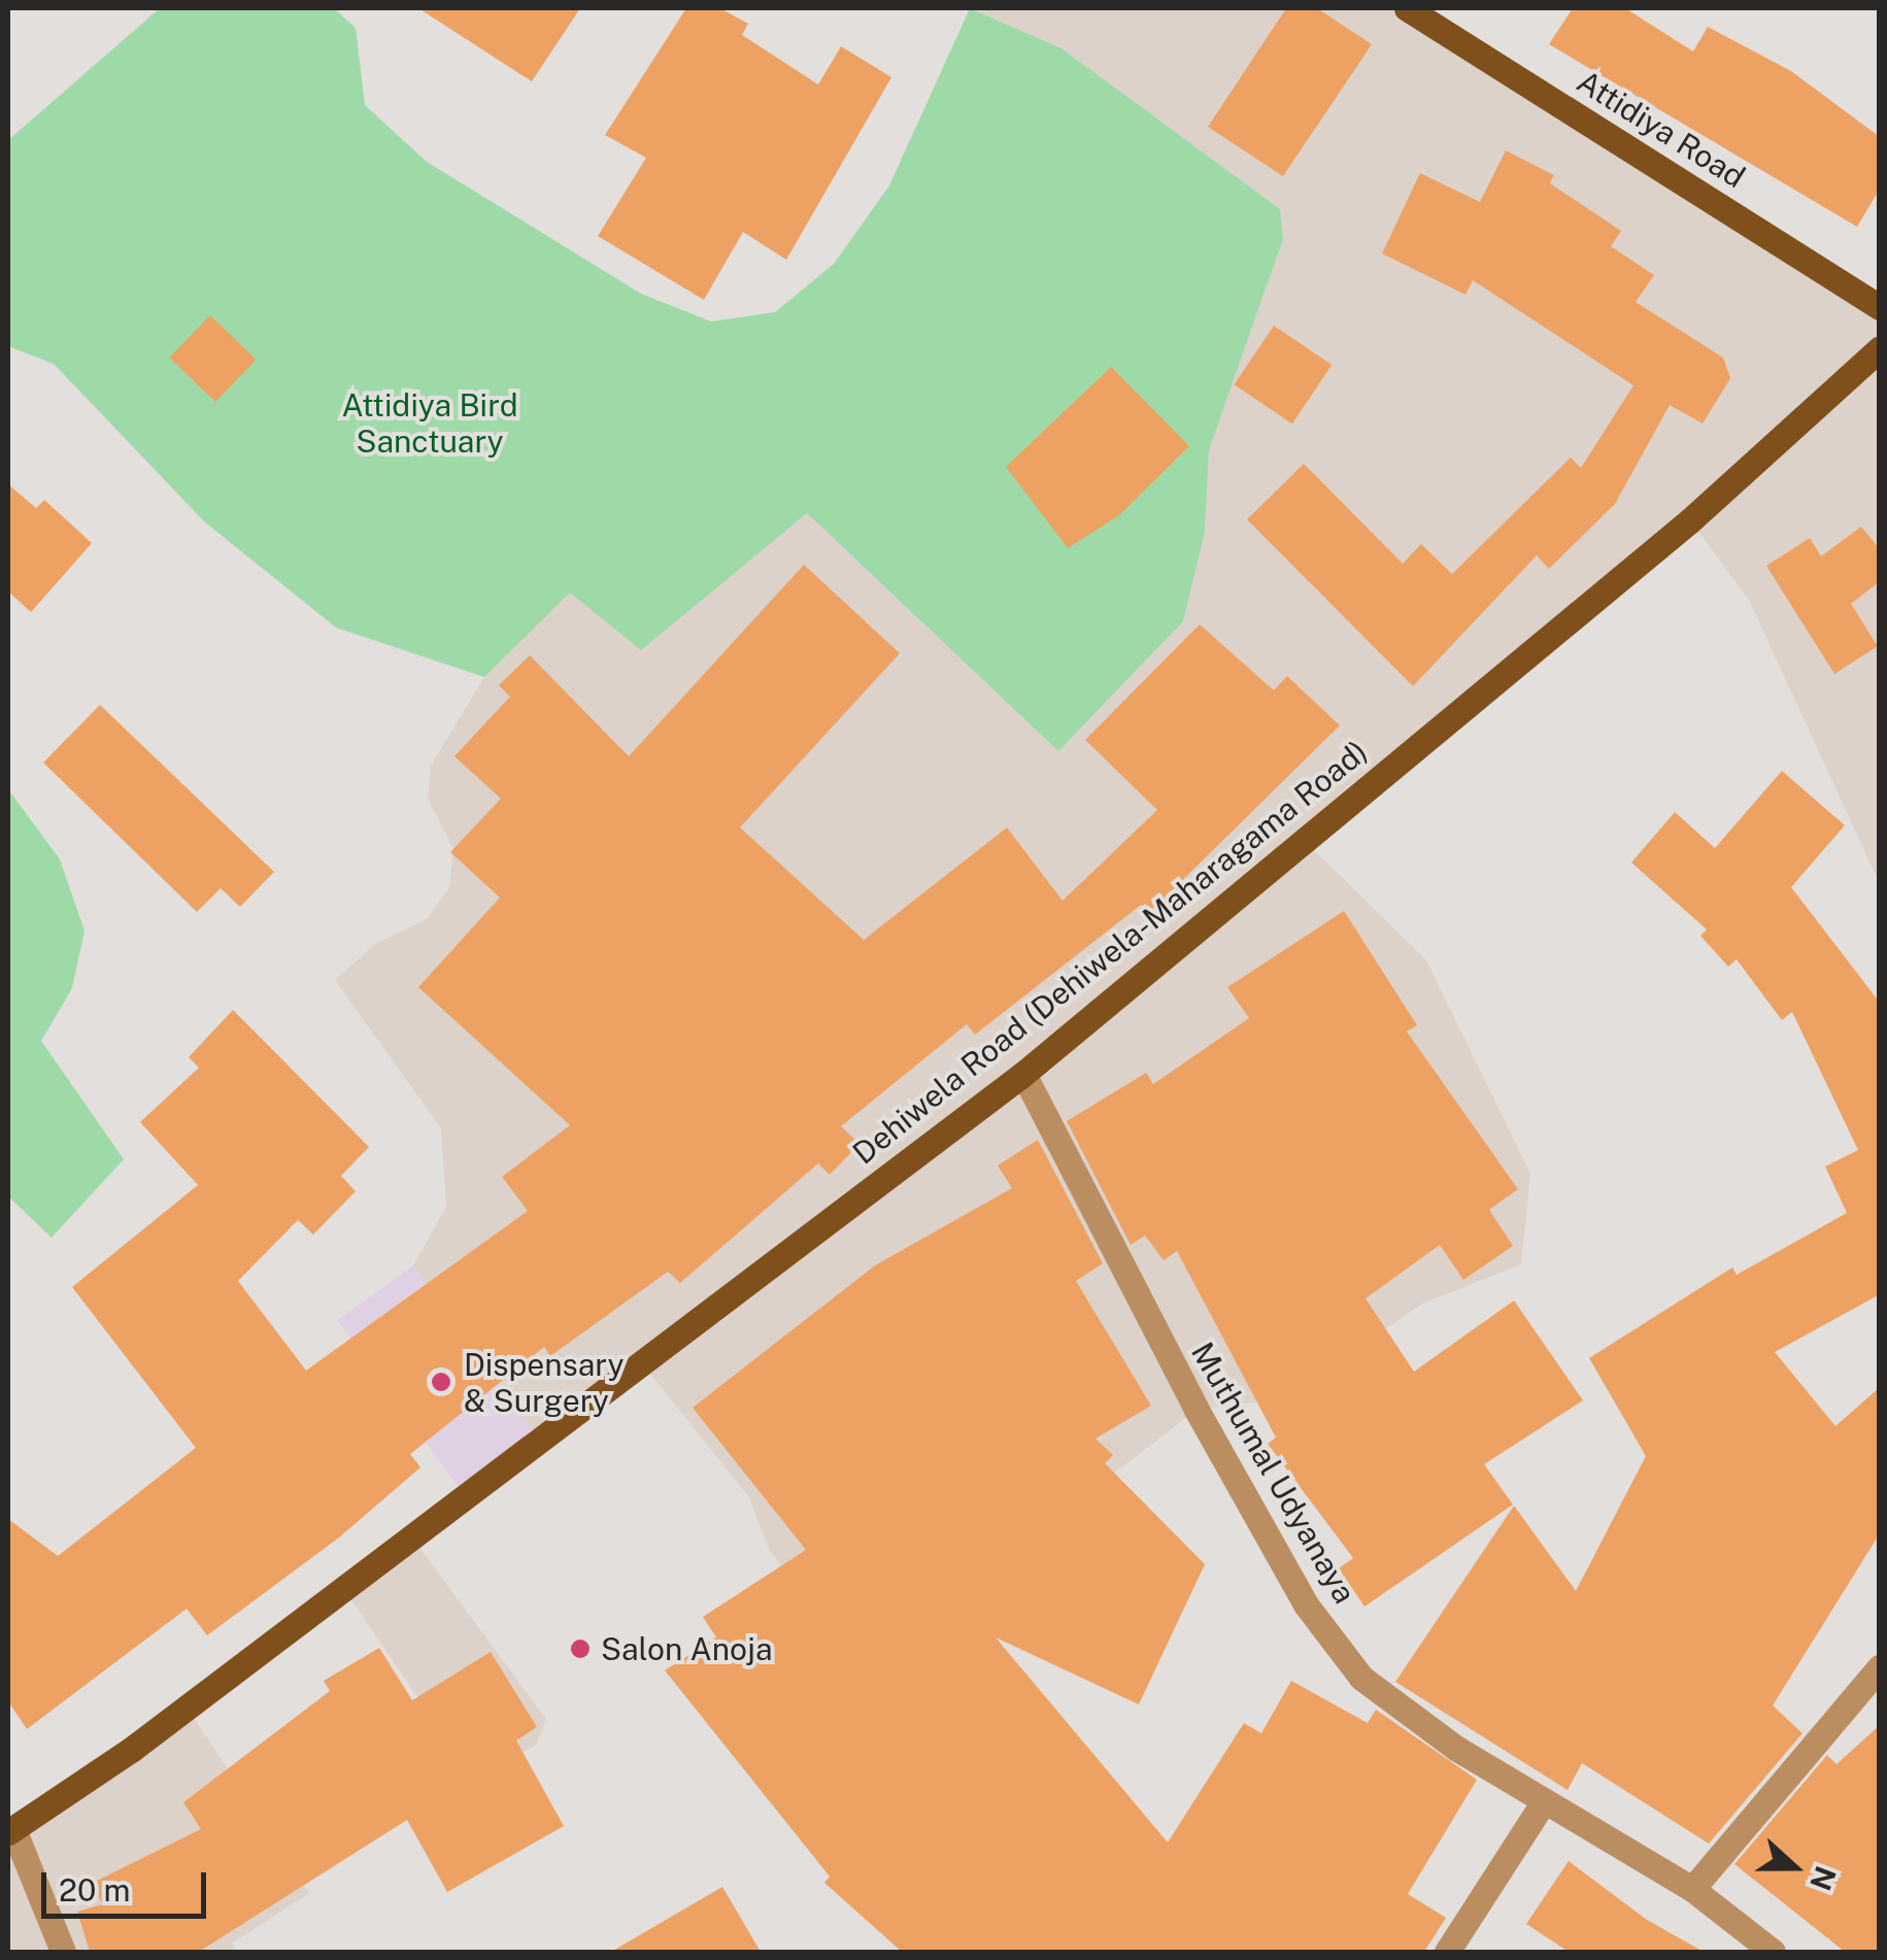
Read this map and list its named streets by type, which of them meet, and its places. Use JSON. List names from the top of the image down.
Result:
{
  "streets": {
    "main road": ["Attidiya Road", "Dehiwela Road (Dehiwela-Maharagama Road)"],
    "street": ["Muthumal Udyanaya"]
  },
  "crossings": [
    ["Dehiwela Road (Dehiwela-Maharagama Road)", "Muthumal Udyanaya"]
  ],
  "parks": ["Attidiya Bird Sanctuary"],
  "places": ["Dispensary & Surgery", "Salon Anoja"],
  "scale_bar": "20 m",
  "north": "right"
}
